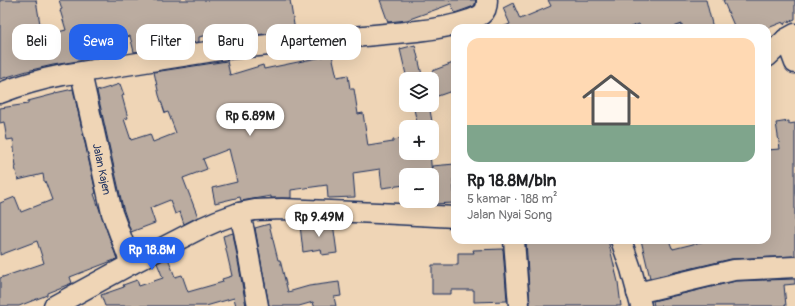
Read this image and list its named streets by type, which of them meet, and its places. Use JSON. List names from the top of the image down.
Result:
{
  "streets": {
    "street": ["Jalan Kajen"]
  },
  "page": {
    "chip": [
      "Beli",
      "Sewa",
      "Filter",
      "Baru",
      "Apartemen"
    ],
    "list": [
      {
        "name": "Rp 18.8M/bln",
        "note": "5 kamar · 188 m² · Jalan Nyai Song"
      }
    ],
    "map_buttons": ["+", "−"],
    "price": ["Rp 6.89M", "Rp 9.49M", "Rp 18.8M"]
  }
}
